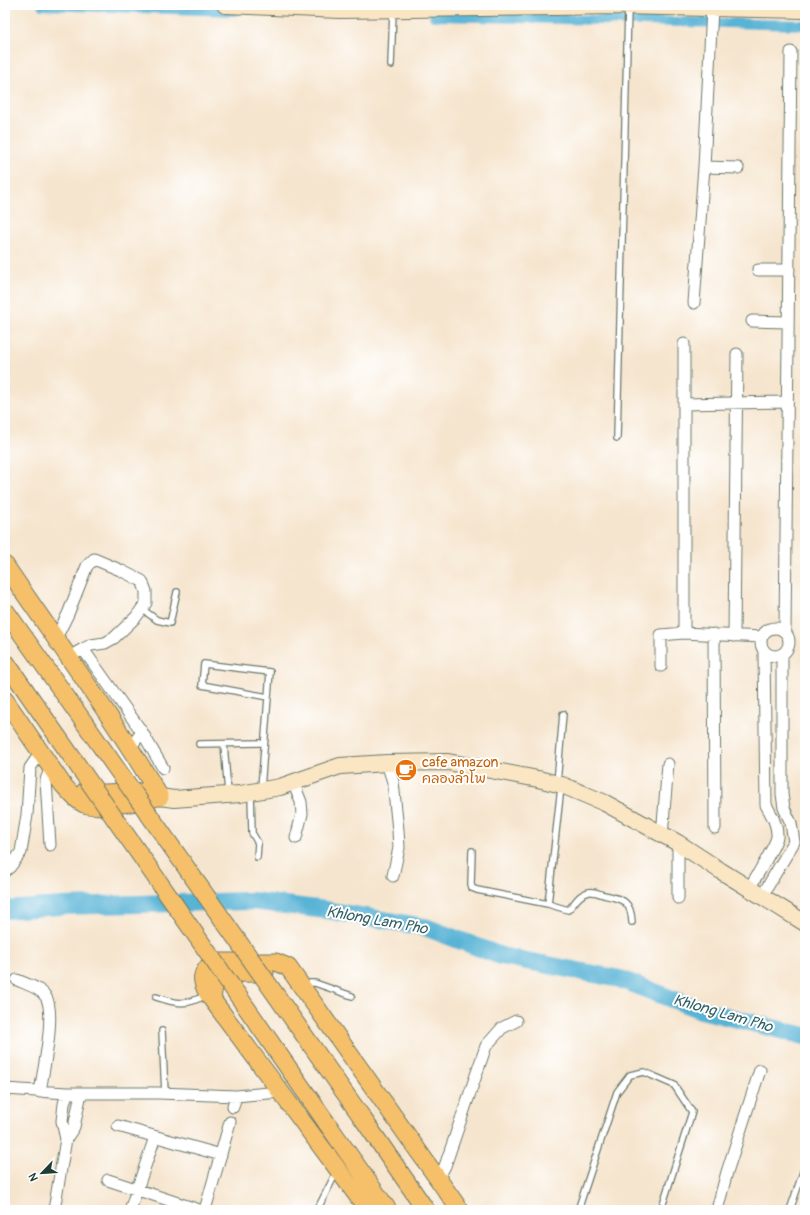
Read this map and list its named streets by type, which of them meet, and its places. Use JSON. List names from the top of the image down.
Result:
{
  "water": ["Khlong Lam Pho"],
  "places": {
    "cafe": ["cafe amazon คลองลำโพ"]
  },
  "north": "bottom left"
}
